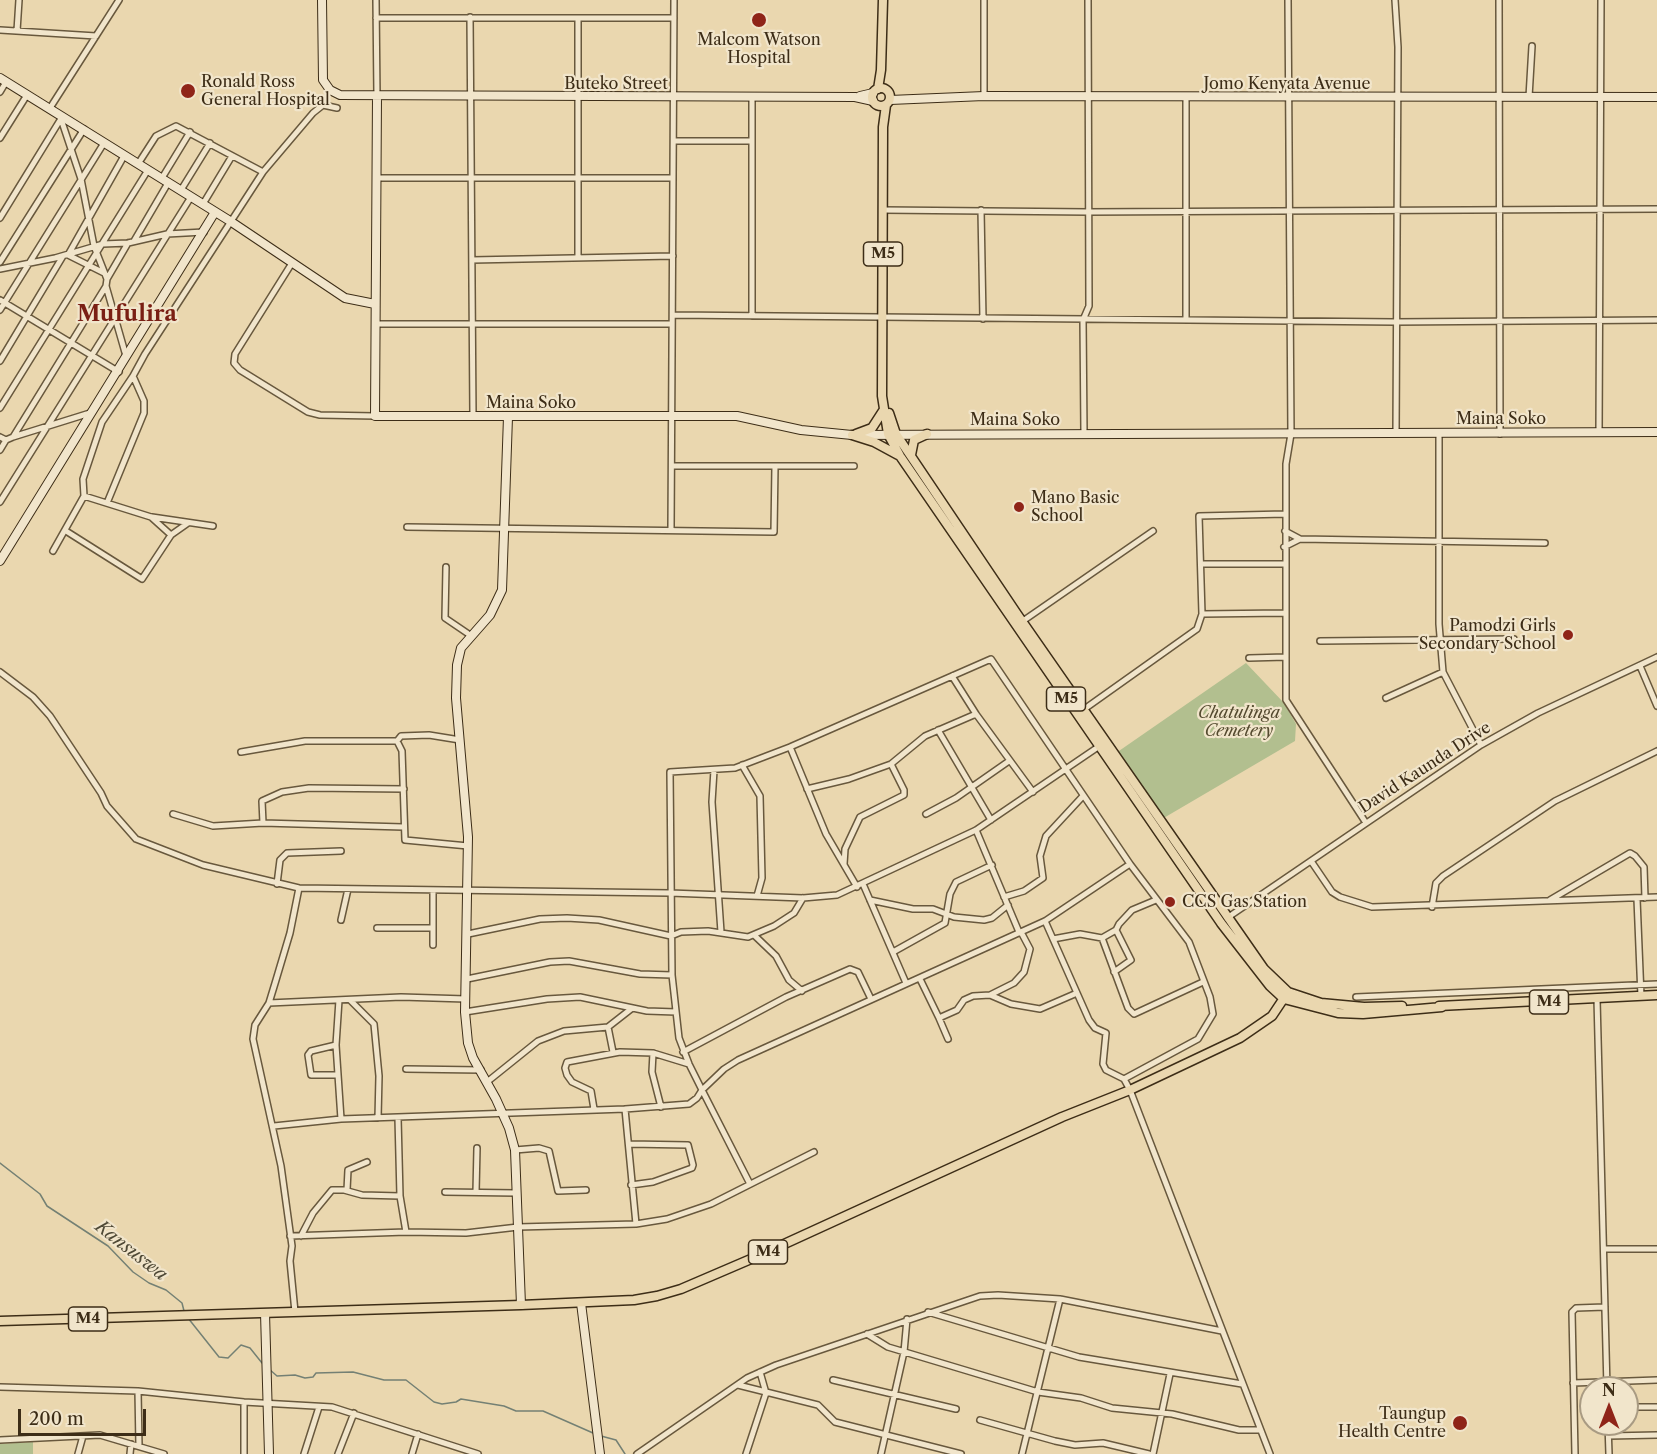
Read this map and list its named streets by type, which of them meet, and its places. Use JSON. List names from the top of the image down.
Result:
{
  "streets": {
    "main road": ["M5", "M4"],
    "street": [
      "Buteko Street",
      "Jomo Kenyata Avenue",
      "Maina Soko",
      "David Kaunda Drive"
    ]
  },
  "crossings": [
    ["Buteko Street", "Jomo Kenyata Avenue"],
    ["Buteko Street", "M5"],
    ["M5", "Maina Soko"],
    ["M5", "David Kaunda Drive"],
    ["M5", "M4"]
  ],
  "districts": ["Mufulira"],
  "water": ["Kansuswa"],
  "parks": ["Chatulinga Cemetery"],
  "places": [
    "Malcom Watson Hospital",
    "Ronald Ross General Hospital",
    "Mano Basic School",
    "Pamodzi Girls Secondary School",
    "CCS Gas Station",
    "Taungup Health Centre"
  ],
  "scale_bar": "200 m",
  "north": "top"
}
